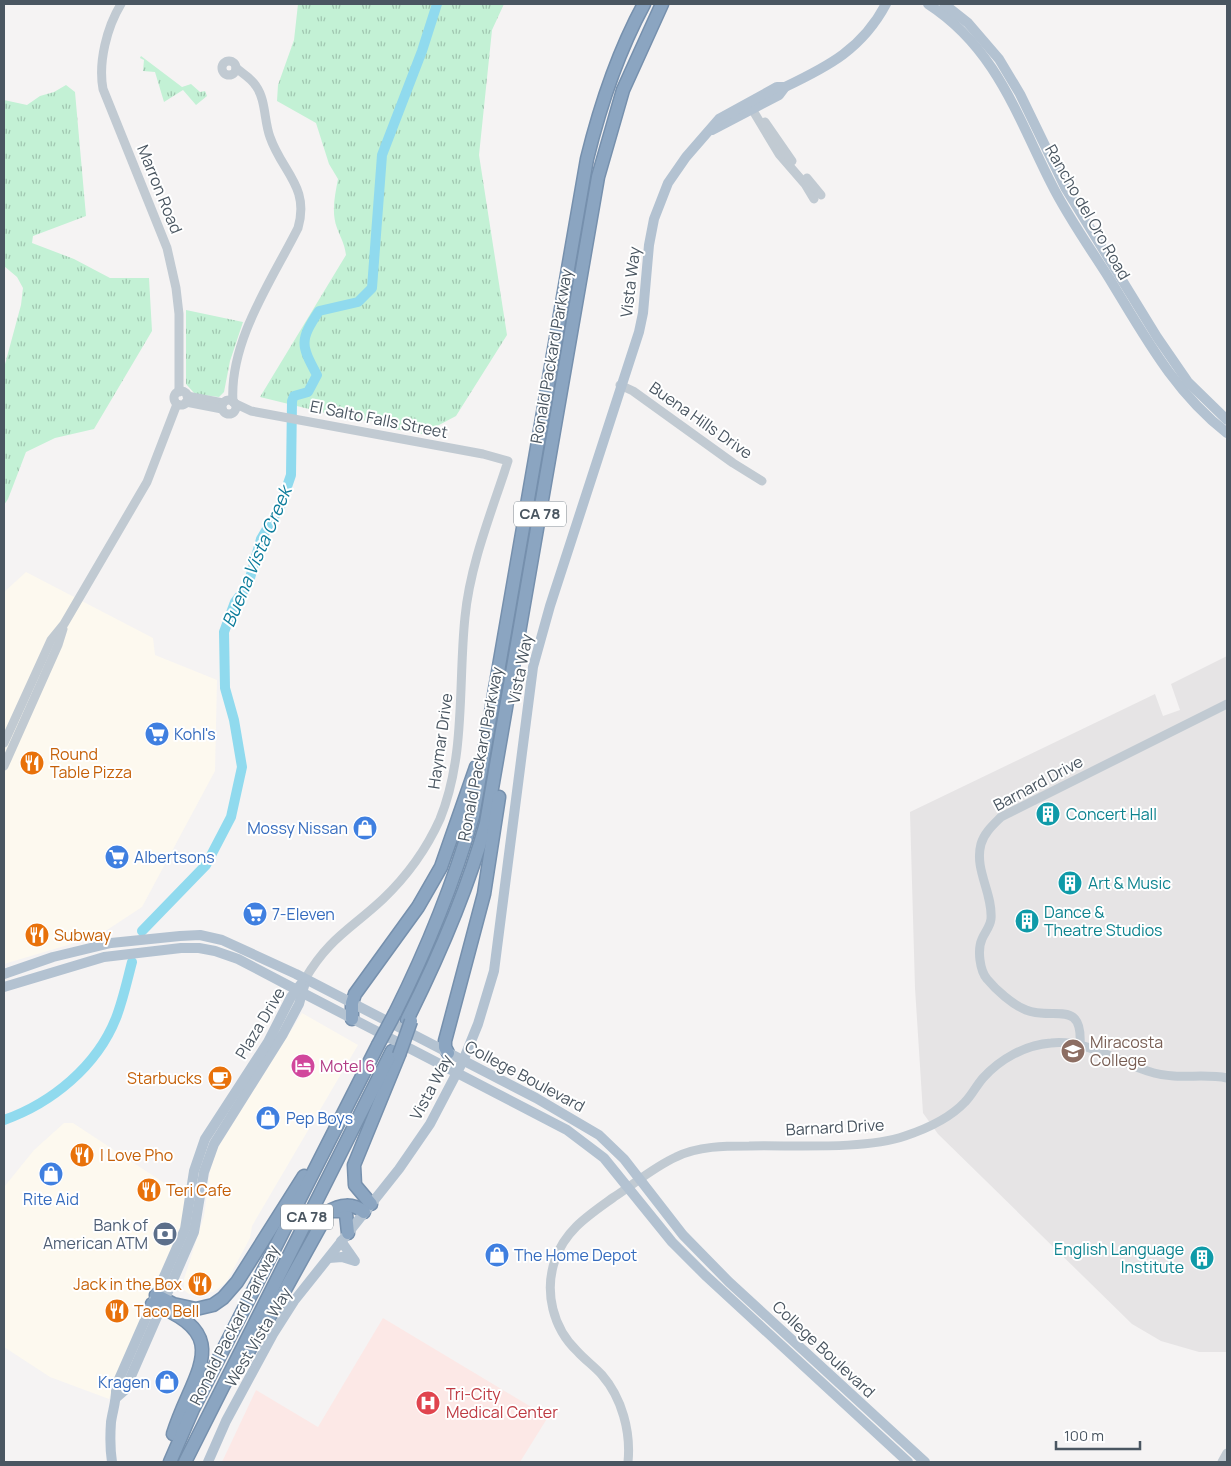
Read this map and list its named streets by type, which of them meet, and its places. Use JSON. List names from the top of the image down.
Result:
{
  "streets": {
    "highway": ["Ronald Packard Parkway", "CA 78"],
    "main road": [
      "Rancho del Oro Road",
      "Vista Way",
      "Plaza Drive",
      "College Boulevard",
      "West Vista Way"
    ],
    "street": [
      "Marron Road",
      "El Salto Falls Street",
      "Buena Hills Drive",
      "Haymar Drive",
      "Barnard Drive"
    ]
  },
  "crossings": [
    ["Marron Road", "El Salto Falls Street"],
    ["Vista Way", "Buena Hills Drive"],
    ["Vista Way", "College Boulevard"],
    ["Vista Way", "West Vista Way"],
    ["El Salto Falls Street", "Haymar Drive"],
    ["Haymar Drive", "Plaza Drive"],
    ["Haymar Drive", "College Boulevard"],
    ["Barnard Drive", "College Boulevard"],
    ["Plaza Drive", "College Boulevard"]
  ],
  "water": ["Buena Vista Creek"],
  "places": {
    "supermarket": ["Kohl's", "Albertsons", "7-Eleven"],
    "restaurant": [
      "Round Table Pizza",
      "Subway",
      "I Love Pho",
      "Teri Cafe",
      "Jack in the Box",
      "Taco Bell"
    ],
    "building": [
      "Concert Hall",
      "Art & Music",
      "Dance & Theatre Studios",
      "English Language Institute"
    ],
    "shop": [
      "Mossy Nissan",
      "Pep Boys",
      "Rite Aid",
      "The Home Depot",
      "Kragen"
    ],
    "school or university": ["Miracosta College"],
    "hotel": ["Motel 6"],
    "cafe": ["Starbucks"],
    "bank": ["Bank of American ATM"],
    "hospital": ["Tri-City Medical Center"]
  },
  "scale_bar": "100 m"
}
